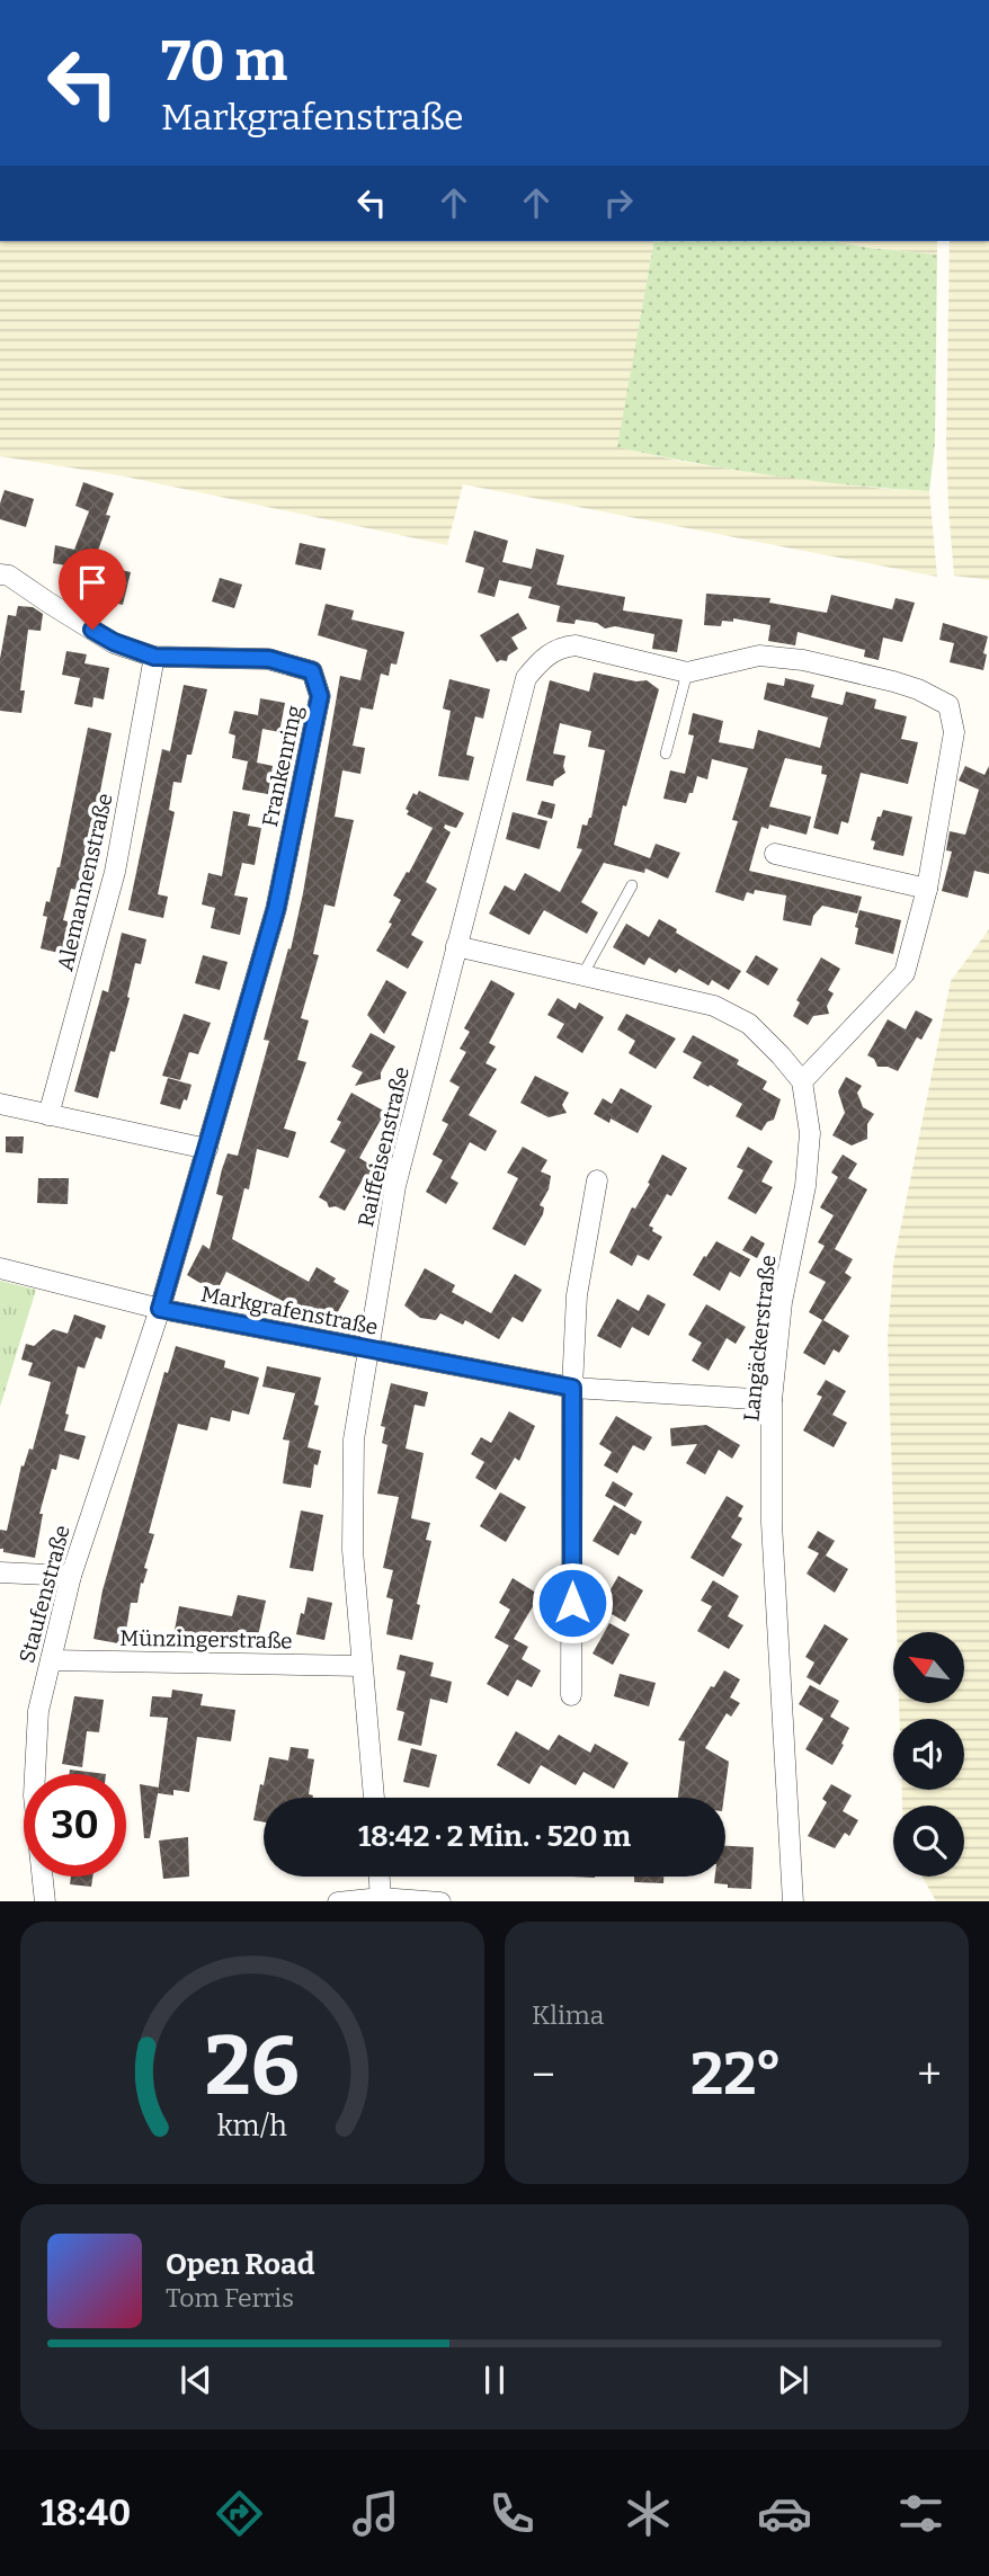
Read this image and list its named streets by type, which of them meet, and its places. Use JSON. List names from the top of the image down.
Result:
{
  "streets": {
    "street": [
      "Frankenring",
      "Alemannenstraße",
      "Raiffeisenstraße",
      "Markgrafenstraße",
      "Langäckerstraße",
      "Staufenstraße",
      "Münzingerstraße"
    ]
  },
  "crossings": [
    ["Frankenring", "Alemannenstraße"],
    ["Frankenring", "Markgrafenstraße"],
    ["Frankenring", "Staufenstraße"],
    ["Raiffeisenstraße", "Markgrafenstraße"],
    ["Raiffeisenstraße", "Langäckerstraße"],
    ["Raiffeisenstraße", "Münzingerstraße"],
    ["Markgrafenstraße", "Langäckerstraße"],
    ["Markgrafenstraße", "Staufenstraße"],
    ["Staufenstraße", "Münzingerstraße"]
  ],
  "north": "top left",
  "page": {
    "turn": ["70 m", "Markgrafenstraße"],
    "limit": "30",
    "trip": "18:42 · 2 Min. · 520 m",
    "tile": "Klima",
    "heat": ["−", "22°", "+"],
    "song": ["Open Road", "Tom Ferris"],
    "tabs": "18:40",
    "gauge": ["26", "km/h"]
  }
}
